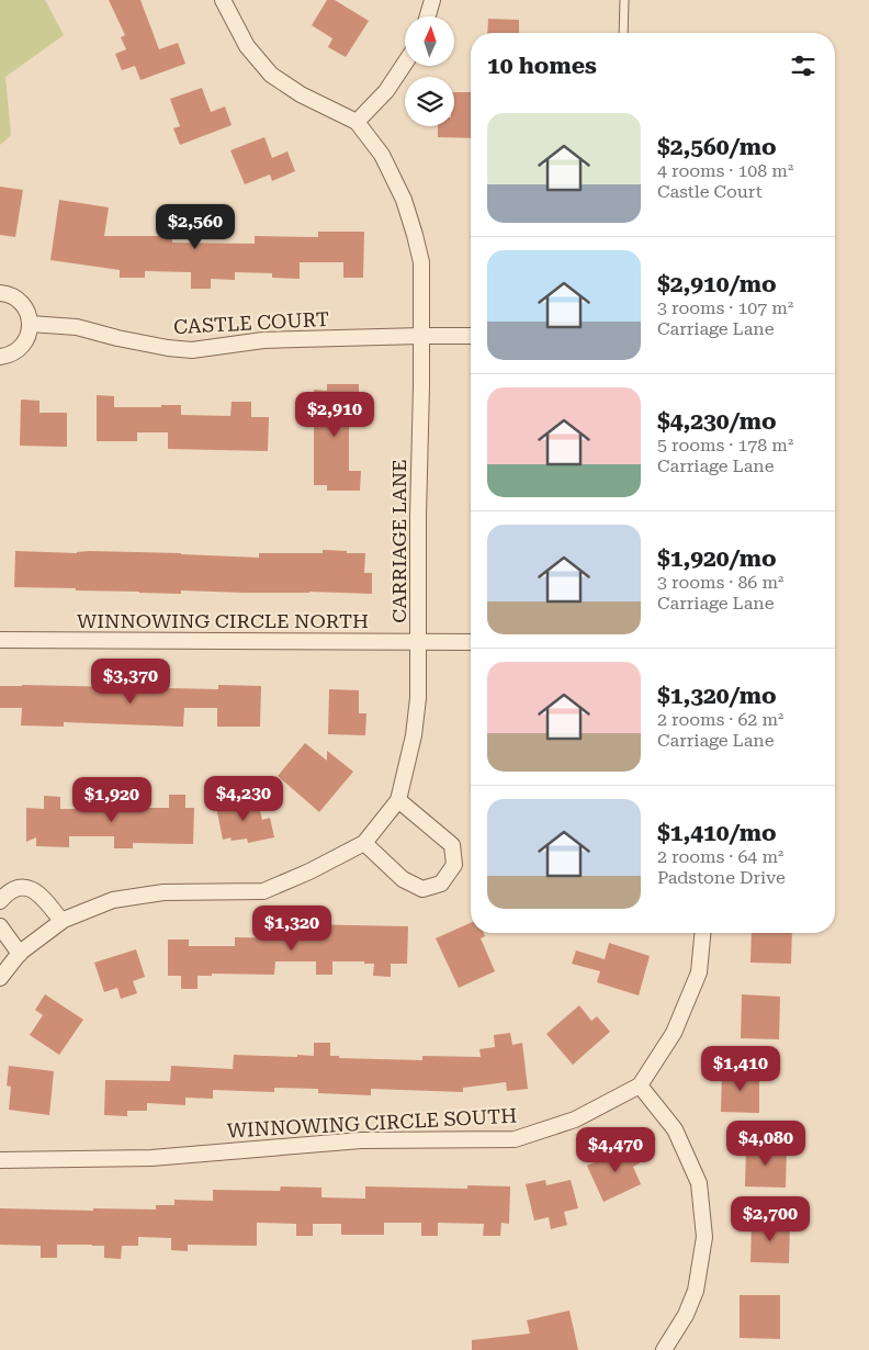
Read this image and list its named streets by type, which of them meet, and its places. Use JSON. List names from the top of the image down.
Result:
{
  "streets": {
    "street": [
      "CASTLE COURT",
      "CARRIAGE LANE",
      "WINNOWING CIRCLE NORTH",
      "WINNOWING CIRCLE SOUTH"
    ]
  },
  "crossings": [
    ["CASTLE COURT", "CARRIAGE LANE"],
    ["CARRIAGE LANE", "WINNOWING CIRCLE NORTH"]
  ],
  "north": "top",
  "page": {
    "heading": "10 homes",
    "list": [
      {
        "name": "$2,560/mo",
        "note": "4 rooms · 108 m² · Castle Court"
      },
      {
        "name": "$2,910/mo",
        "note": "3 rooms · 107 m² · Carriage Lane"
      },
      {
        "name": "$4,230/mo",
        "note": "5 rooms · 178 m² · Carriage Lane"
      },
      {
        "name": "$1,920/mo",
        "note": "3 rooms · 86 m² · Carriage Lane"
      },
      {
        "name": "$1,320/mo",
        "note": "2 rooms · 62 m² · Carriage Lane"
      },
      {
        "name": "$1,410/mo",
        "note": "2 rooms · 64 m² · Padstone Drive"
      }
    ],
    "price": [
      "$2,560",
      "$2,910",
      "$3,370",
      "$4,230",
      "$1,920",
      "$1,320",
      "$1,410",
      "$4,080",
      "$4,470",
      "$2,700"
    ]
  }
}
